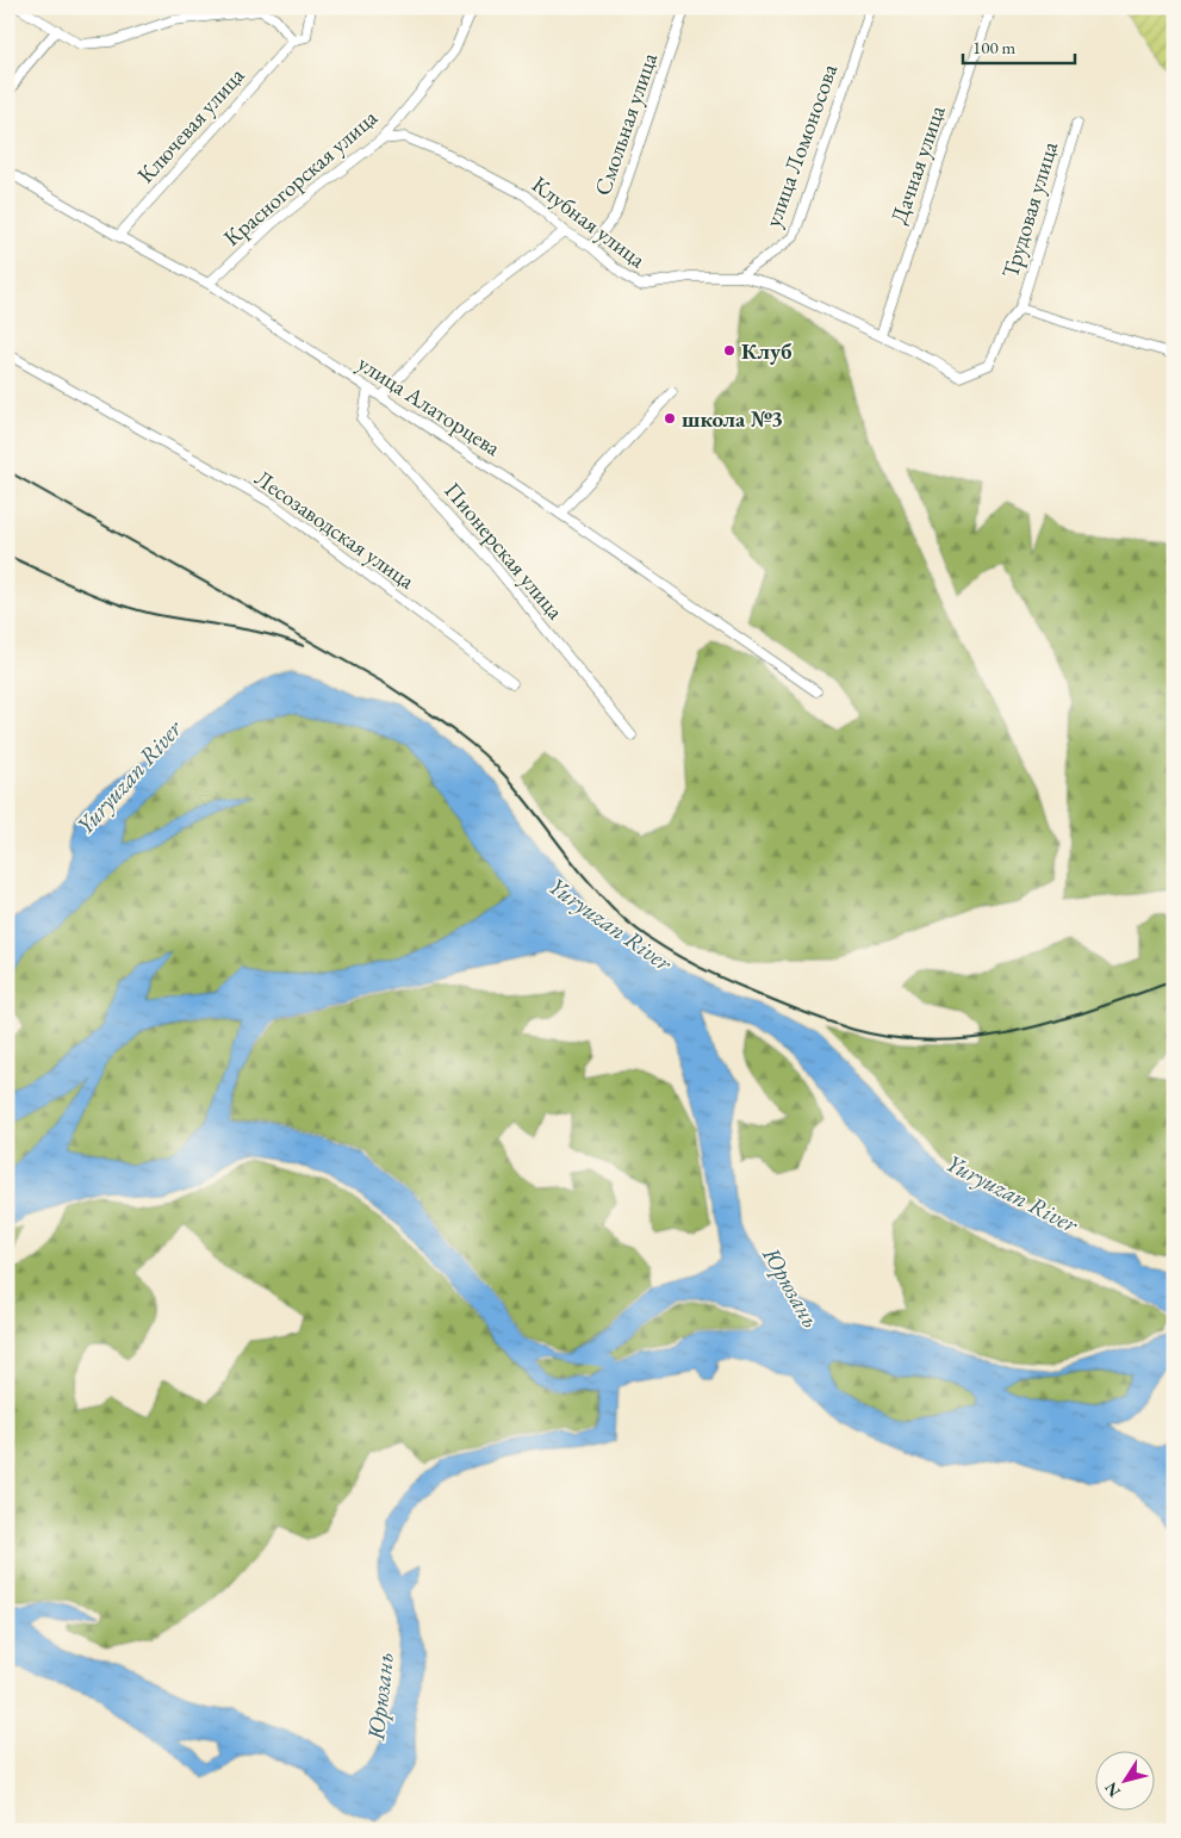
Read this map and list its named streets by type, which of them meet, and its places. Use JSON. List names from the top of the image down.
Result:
{
  "streets": {
    "street": [
      "Смольная улица",
      "Ключевая улица",
      "улица Ломоносова",
      "Дачная улица",
      "Красногорская улица",
      "Трудовая улица",
      "Клубная улица",
      "улица Алаторцева",
      "Лесозаводская улица",
      "Пионерская улица"
    ]
  },
  "crossings": [
    ["Смольная улица", "Клубная улица"],
    ["Ключевая улица", "улица Алаторцева"],
    ["улица Ломоносова", "Клубная улица"],
    ["Дачная улица", "Трудовая улица"],
    ["Дачная улица", "Клубная улица"],
    ["Красногорская улица", "Клубная улица"],
    ["Красногорская улица", "улица Алаторцева"],
    ["Трудовая улица", "Клубная улица"],
    ["улица Алаторцева", "Пионерская улица"]
  ],
  "water": ["Yuryuzan River", "Юрюзань"],
  "places": ["Клуб", "школа №3"],
  "scale_bar": "100 m",
  "north": "bottom left"
}
